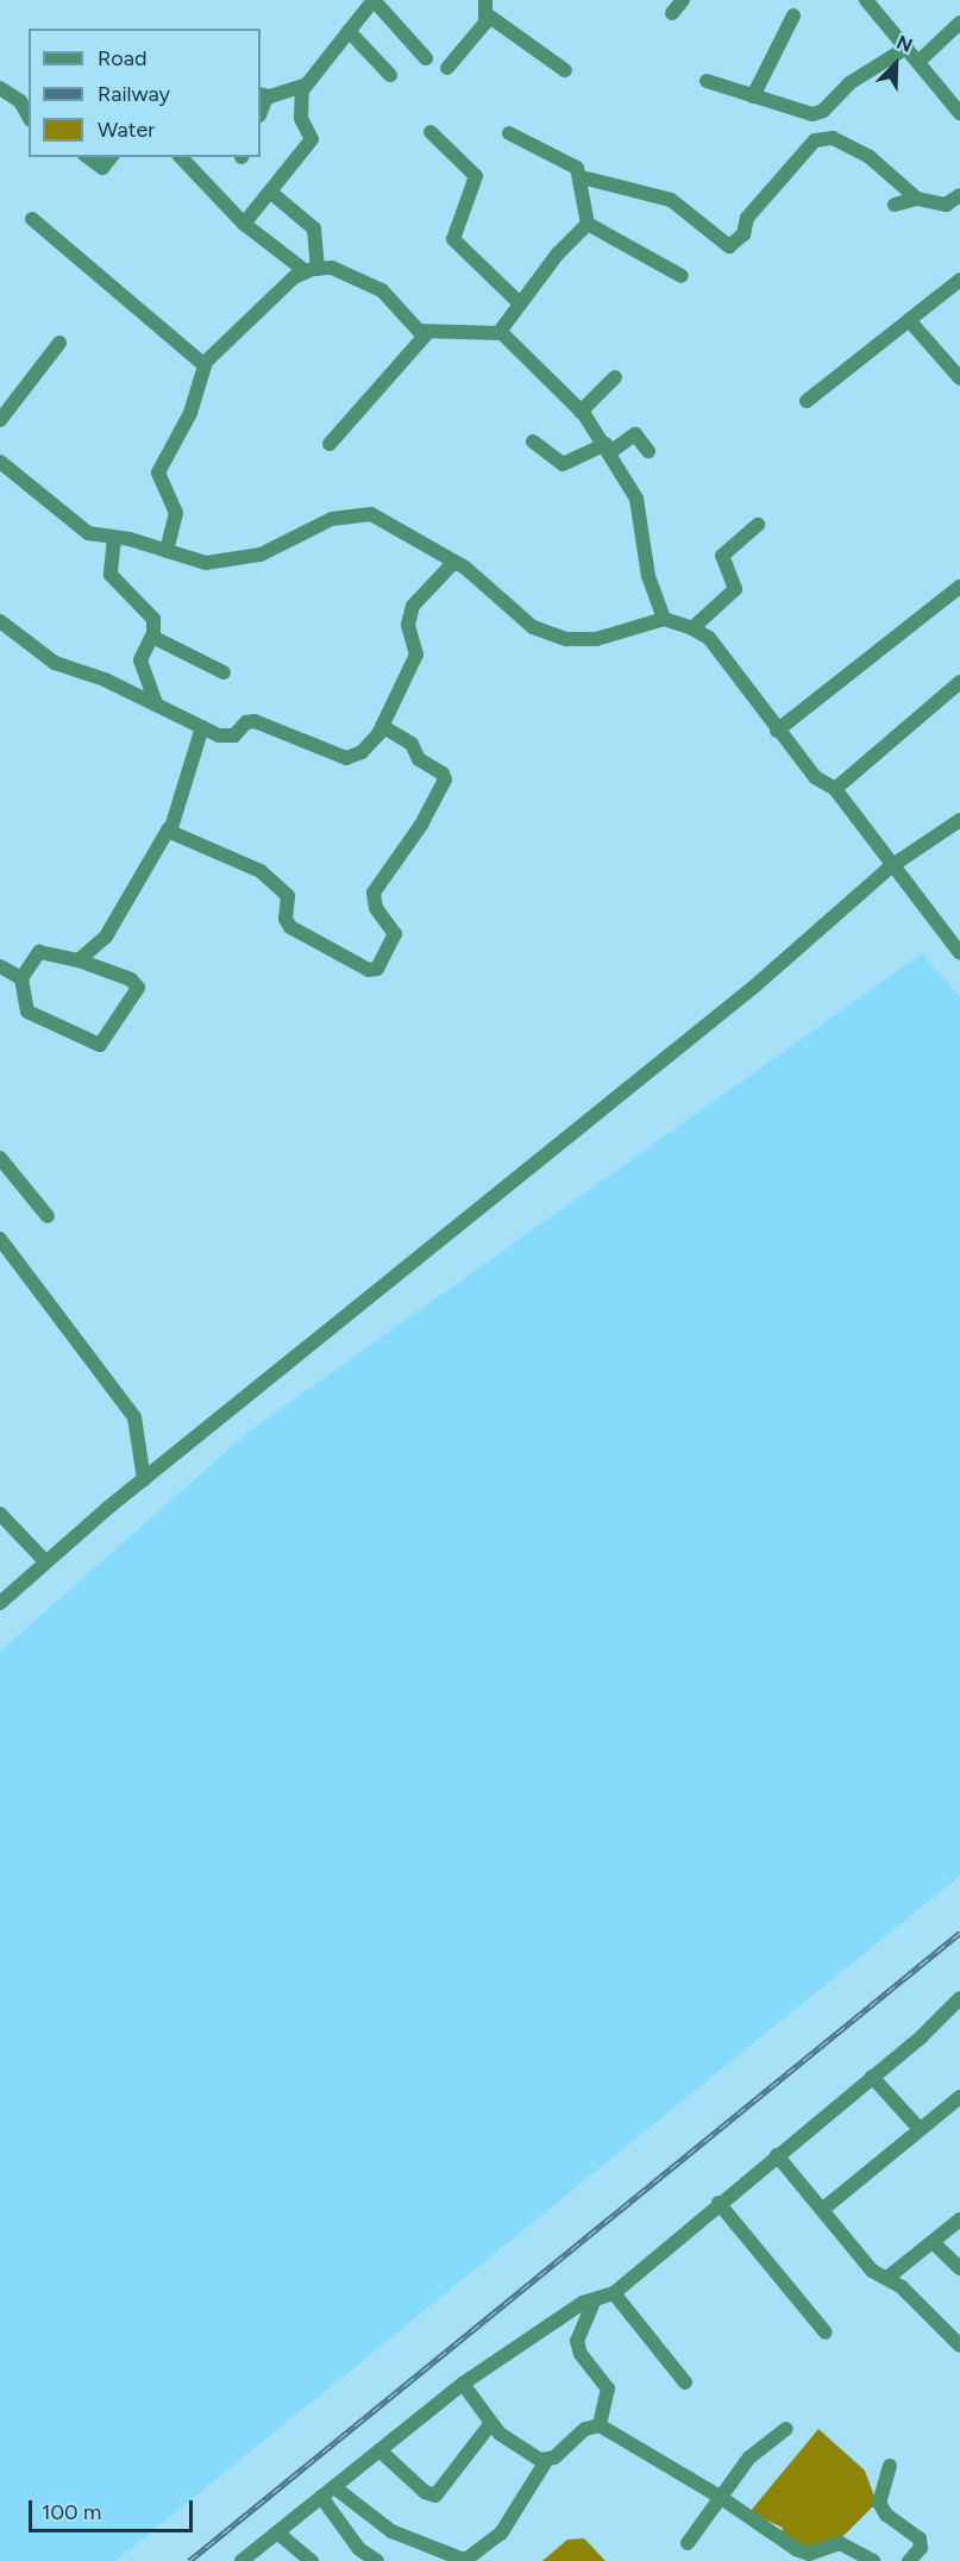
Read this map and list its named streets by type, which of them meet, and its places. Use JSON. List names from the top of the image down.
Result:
{
  "legend": ["Road", "Railway", "Water"],
  "scale_bar": "100 m",
  "north": "top right"
}
